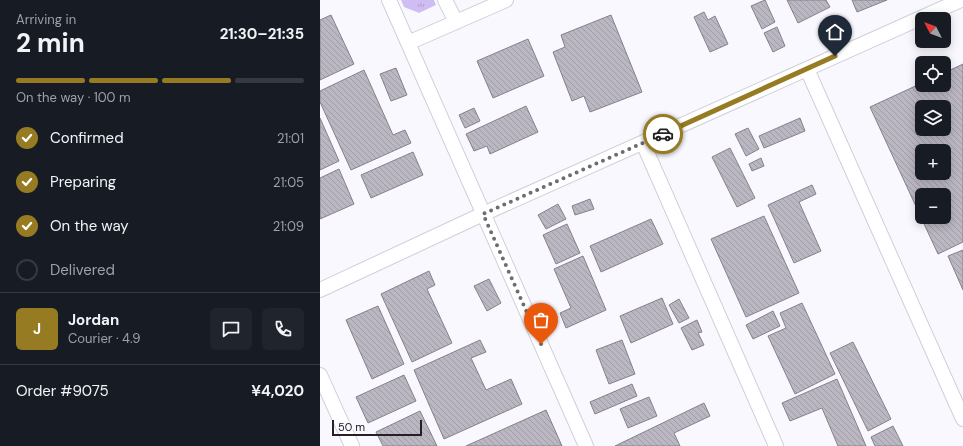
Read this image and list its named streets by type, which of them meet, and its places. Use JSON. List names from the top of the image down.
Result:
{
  "scale_bar": "50 m",
  "north": "top left",
  "page": {
    "heading": ["2 min", "Arriving in", "21:30–21:35"],
    "panel": [
      "Jordan",
      "Courier · 4.9",
      "Order #9075",
      "¥4,020"
    ],
    "map_buttons": ["+", "−"],
    "bar": "On the way · 100 m",
    "list": [
      ["Confirmed", "21:01"],
      ["Preparing", "21:05"],
      ["On the way", "21:09"],
      "Delivered"
    ],
    "round": "J",
    "scale": "50 m"
  }
}
